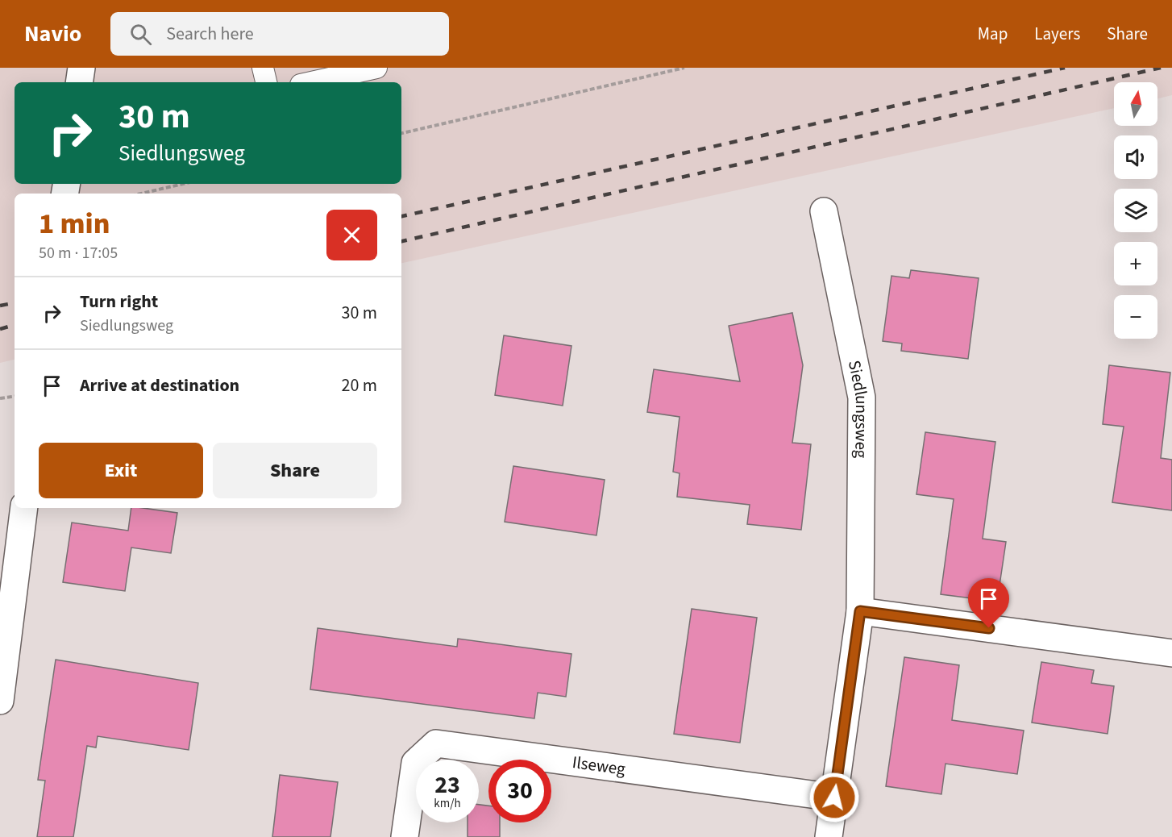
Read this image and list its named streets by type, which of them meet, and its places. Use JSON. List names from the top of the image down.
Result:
{
  "streets": {
    "street": ["Siedlungsweg", "Ilseweg"]
  },
  "crossings": [
    ["Siedlungsweg", "Ilseweg"]
  ],
  "north": "top",
  "page": {
    "header": "Navio",
    "search": "Search here",
    "nav": ["Map", "Layers", "Share"],
    "map_buttons": ["+", "−"],
    "turn": ["30 m", "Siedlungsweg"],
    "heading": ["1 min", "50 m · 17:05"],
    "list": [
      {
        "name": "Turn right",
        "note": "Siedlungsweg",
        "value": "30 m"
      },
      {
        "name": "Arrive at destination",
        "value": "20 m"
      }
    ],
    "buttons": ["Exit", "Share"],
    "speed": "23 km/h",
    "limit": "30"
  }
}
